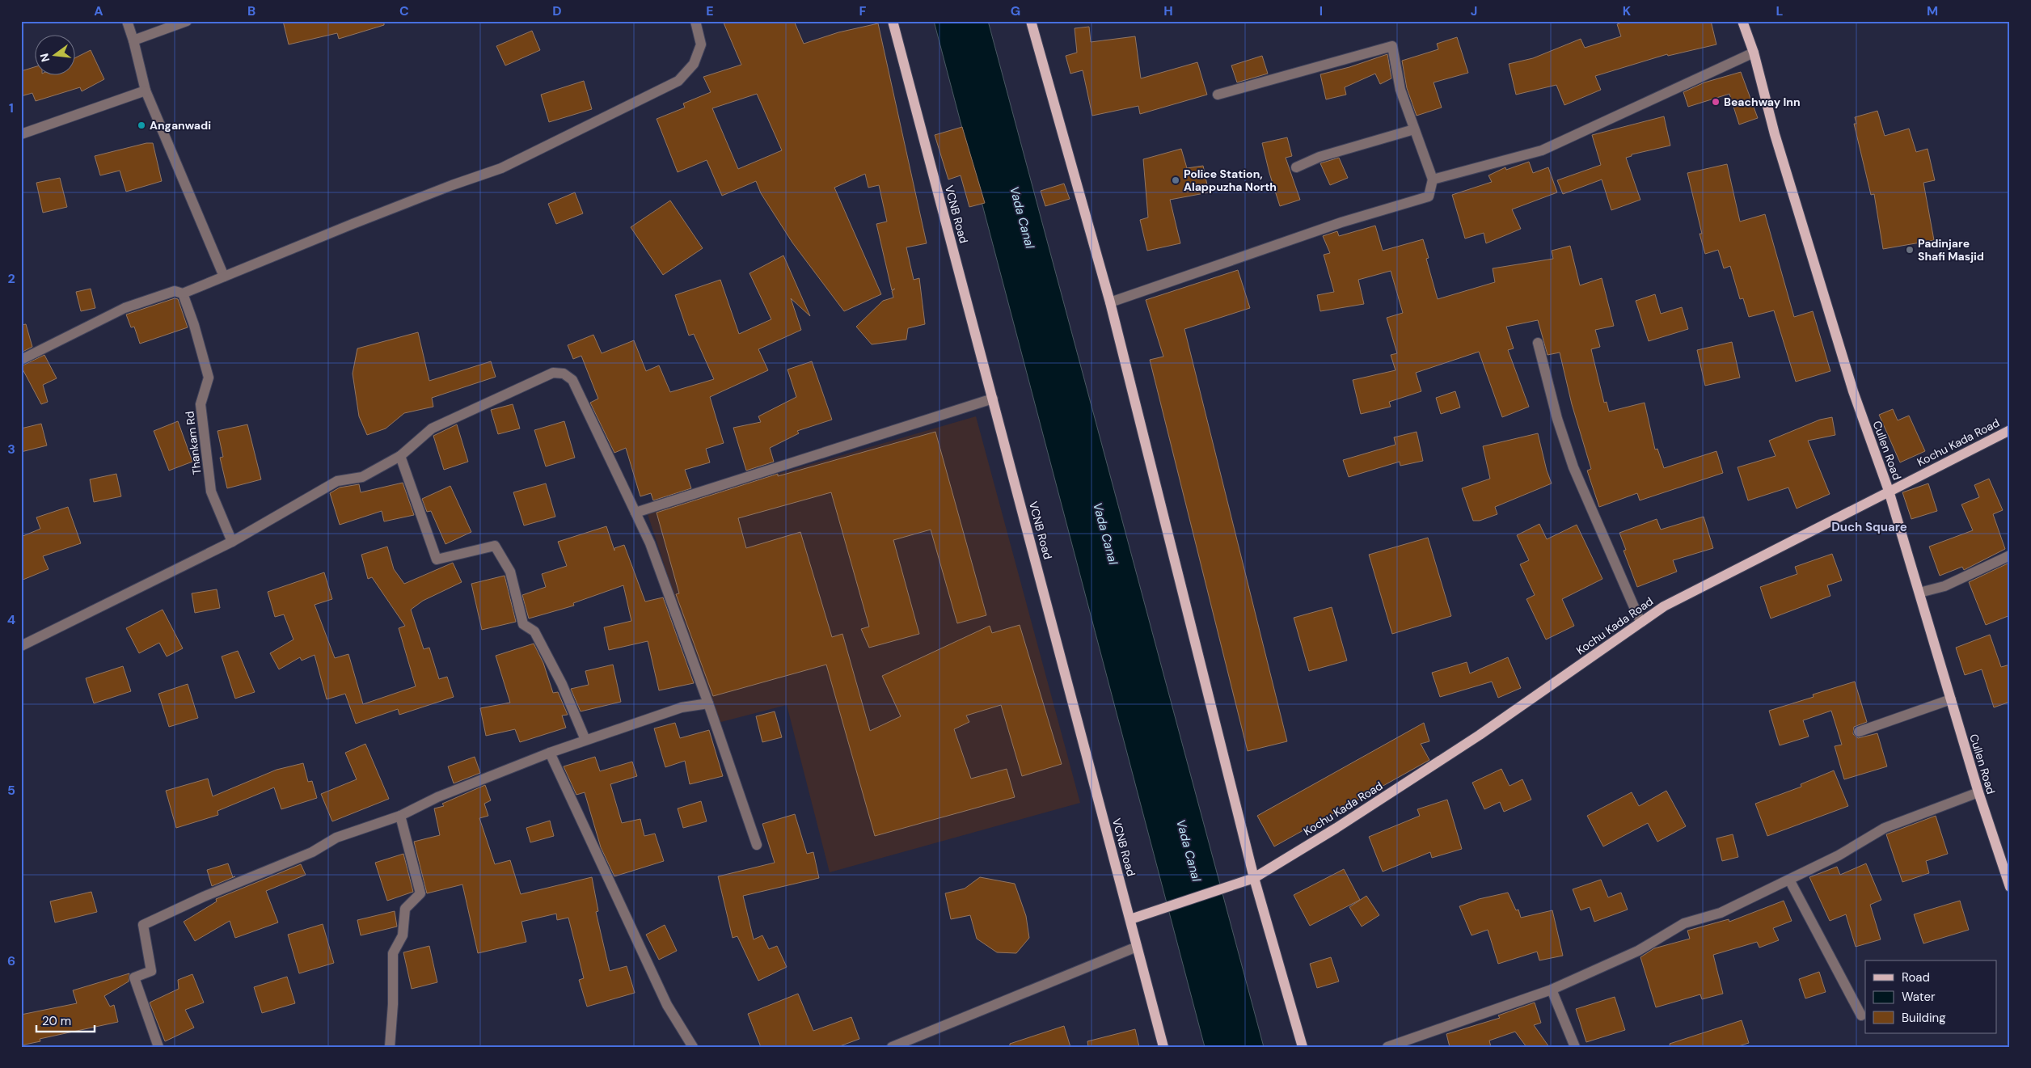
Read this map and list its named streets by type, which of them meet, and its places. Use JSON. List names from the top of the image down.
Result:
{
  "streets": {
    "main road": ["VCNB Road", "Kochu Kada Road", "Cullen Road"],
    "street": ["Thankam Rd"]
  },
  "crossings": [
    ["VCNB Road", "Kochu Kada Road"],
    ["Kochu Kada Road", "Cullen Road"]
  ],
  "districts": ["Duch Square"],
  "water": ["Vada Canal"],
  "places": [
    "Beachway Inn",
    "Anganwadi",
    "Police Station, Alappuzha North",
    "Padinjare Shafi Masjid"
  ],
  "legend": ["Road", "Water", "Building"],
  "scale_bar": "20 m",
  "north": "left",
  "grid": {
    "columns": [
      "A",
      "B",
      "C",
      "D",
      "E",
      "F",
      "G",
      "H",
      "I",
      "J",
      "K",
      "L",
      "M"
    ],
    "rows": [
      "1",
      "2",
      "3",
      "4",
      "5",
      "6"
    ]
  }
}
